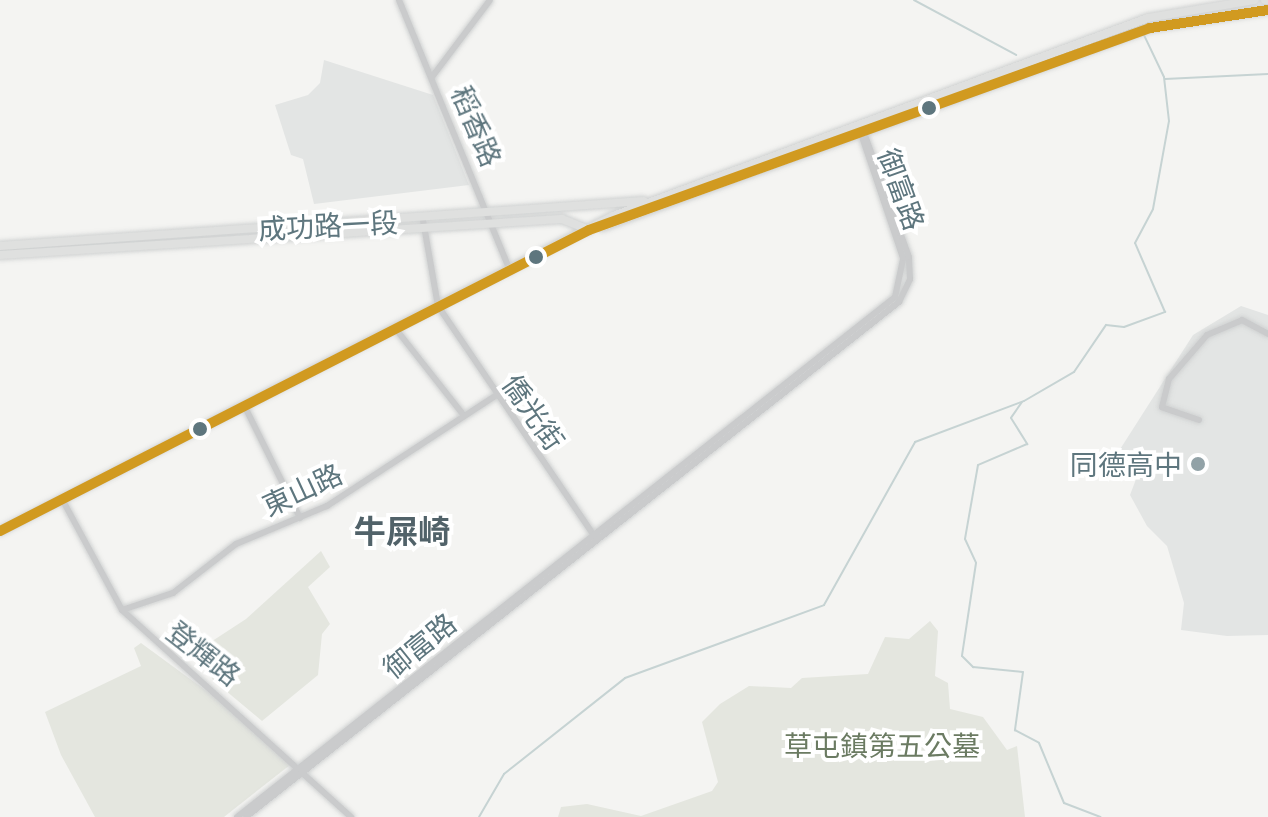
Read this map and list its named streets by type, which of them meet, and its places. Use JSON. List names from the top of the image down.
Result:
{
  "streets": {
    "main road": ["成功路一段"],
    "street": [
      "稻香路",
      "御富路",
      "僑光街",
      "東山路",
      "登輝路"
    ]
  },
  "crossings": [
    ["稻香路", "成功路一段"],
    ["御富路", "僑光街"],
    ["御富路", "登輝路"],
    ["僑光街", "東山路"],
    ["東山路", "登輝路"]
  ],
  "districts": ["牛屎崎"],
  "parks": ["草屯鎮第五公墓"],
  "places": ["同德高中"]
}
